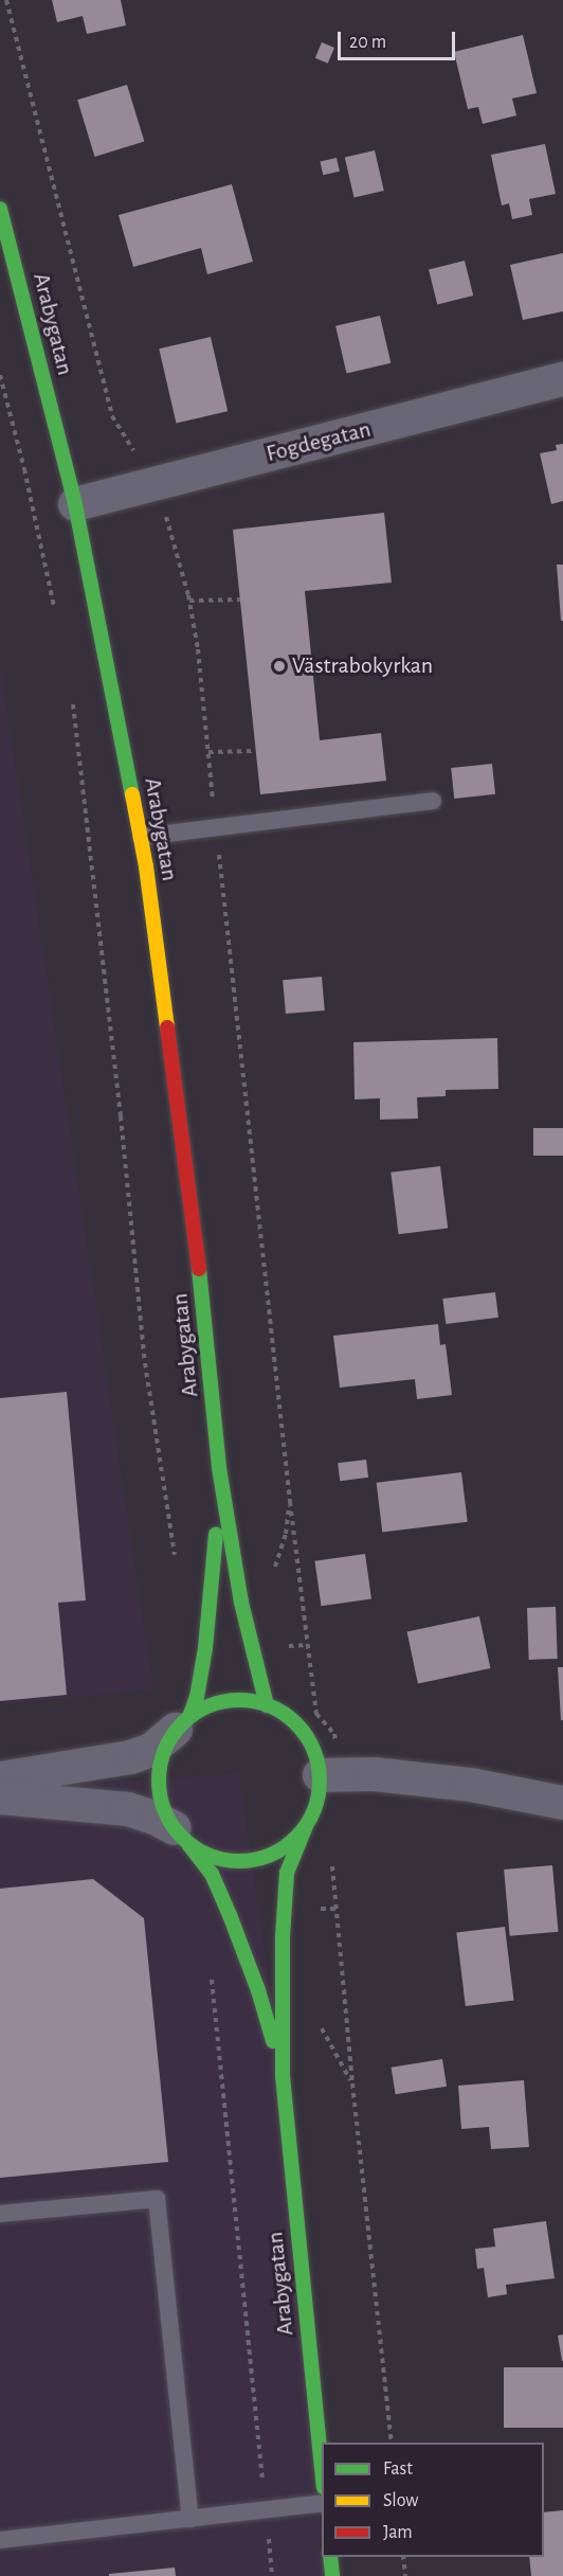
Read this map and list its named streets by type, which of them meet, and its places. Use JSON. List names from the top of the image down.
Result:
{
  "streets": {
    "street": ["Arabygatan", "Fogdegatan"]
  },
  "crossings": [
    ["Arabygatan", "Fogdegatan"]
  ],
  "places": ["Västrabokyrkan"],
  "legend": ["Fast", "Slow", "Jam"],
  "scale_bar": "20 m"
}
